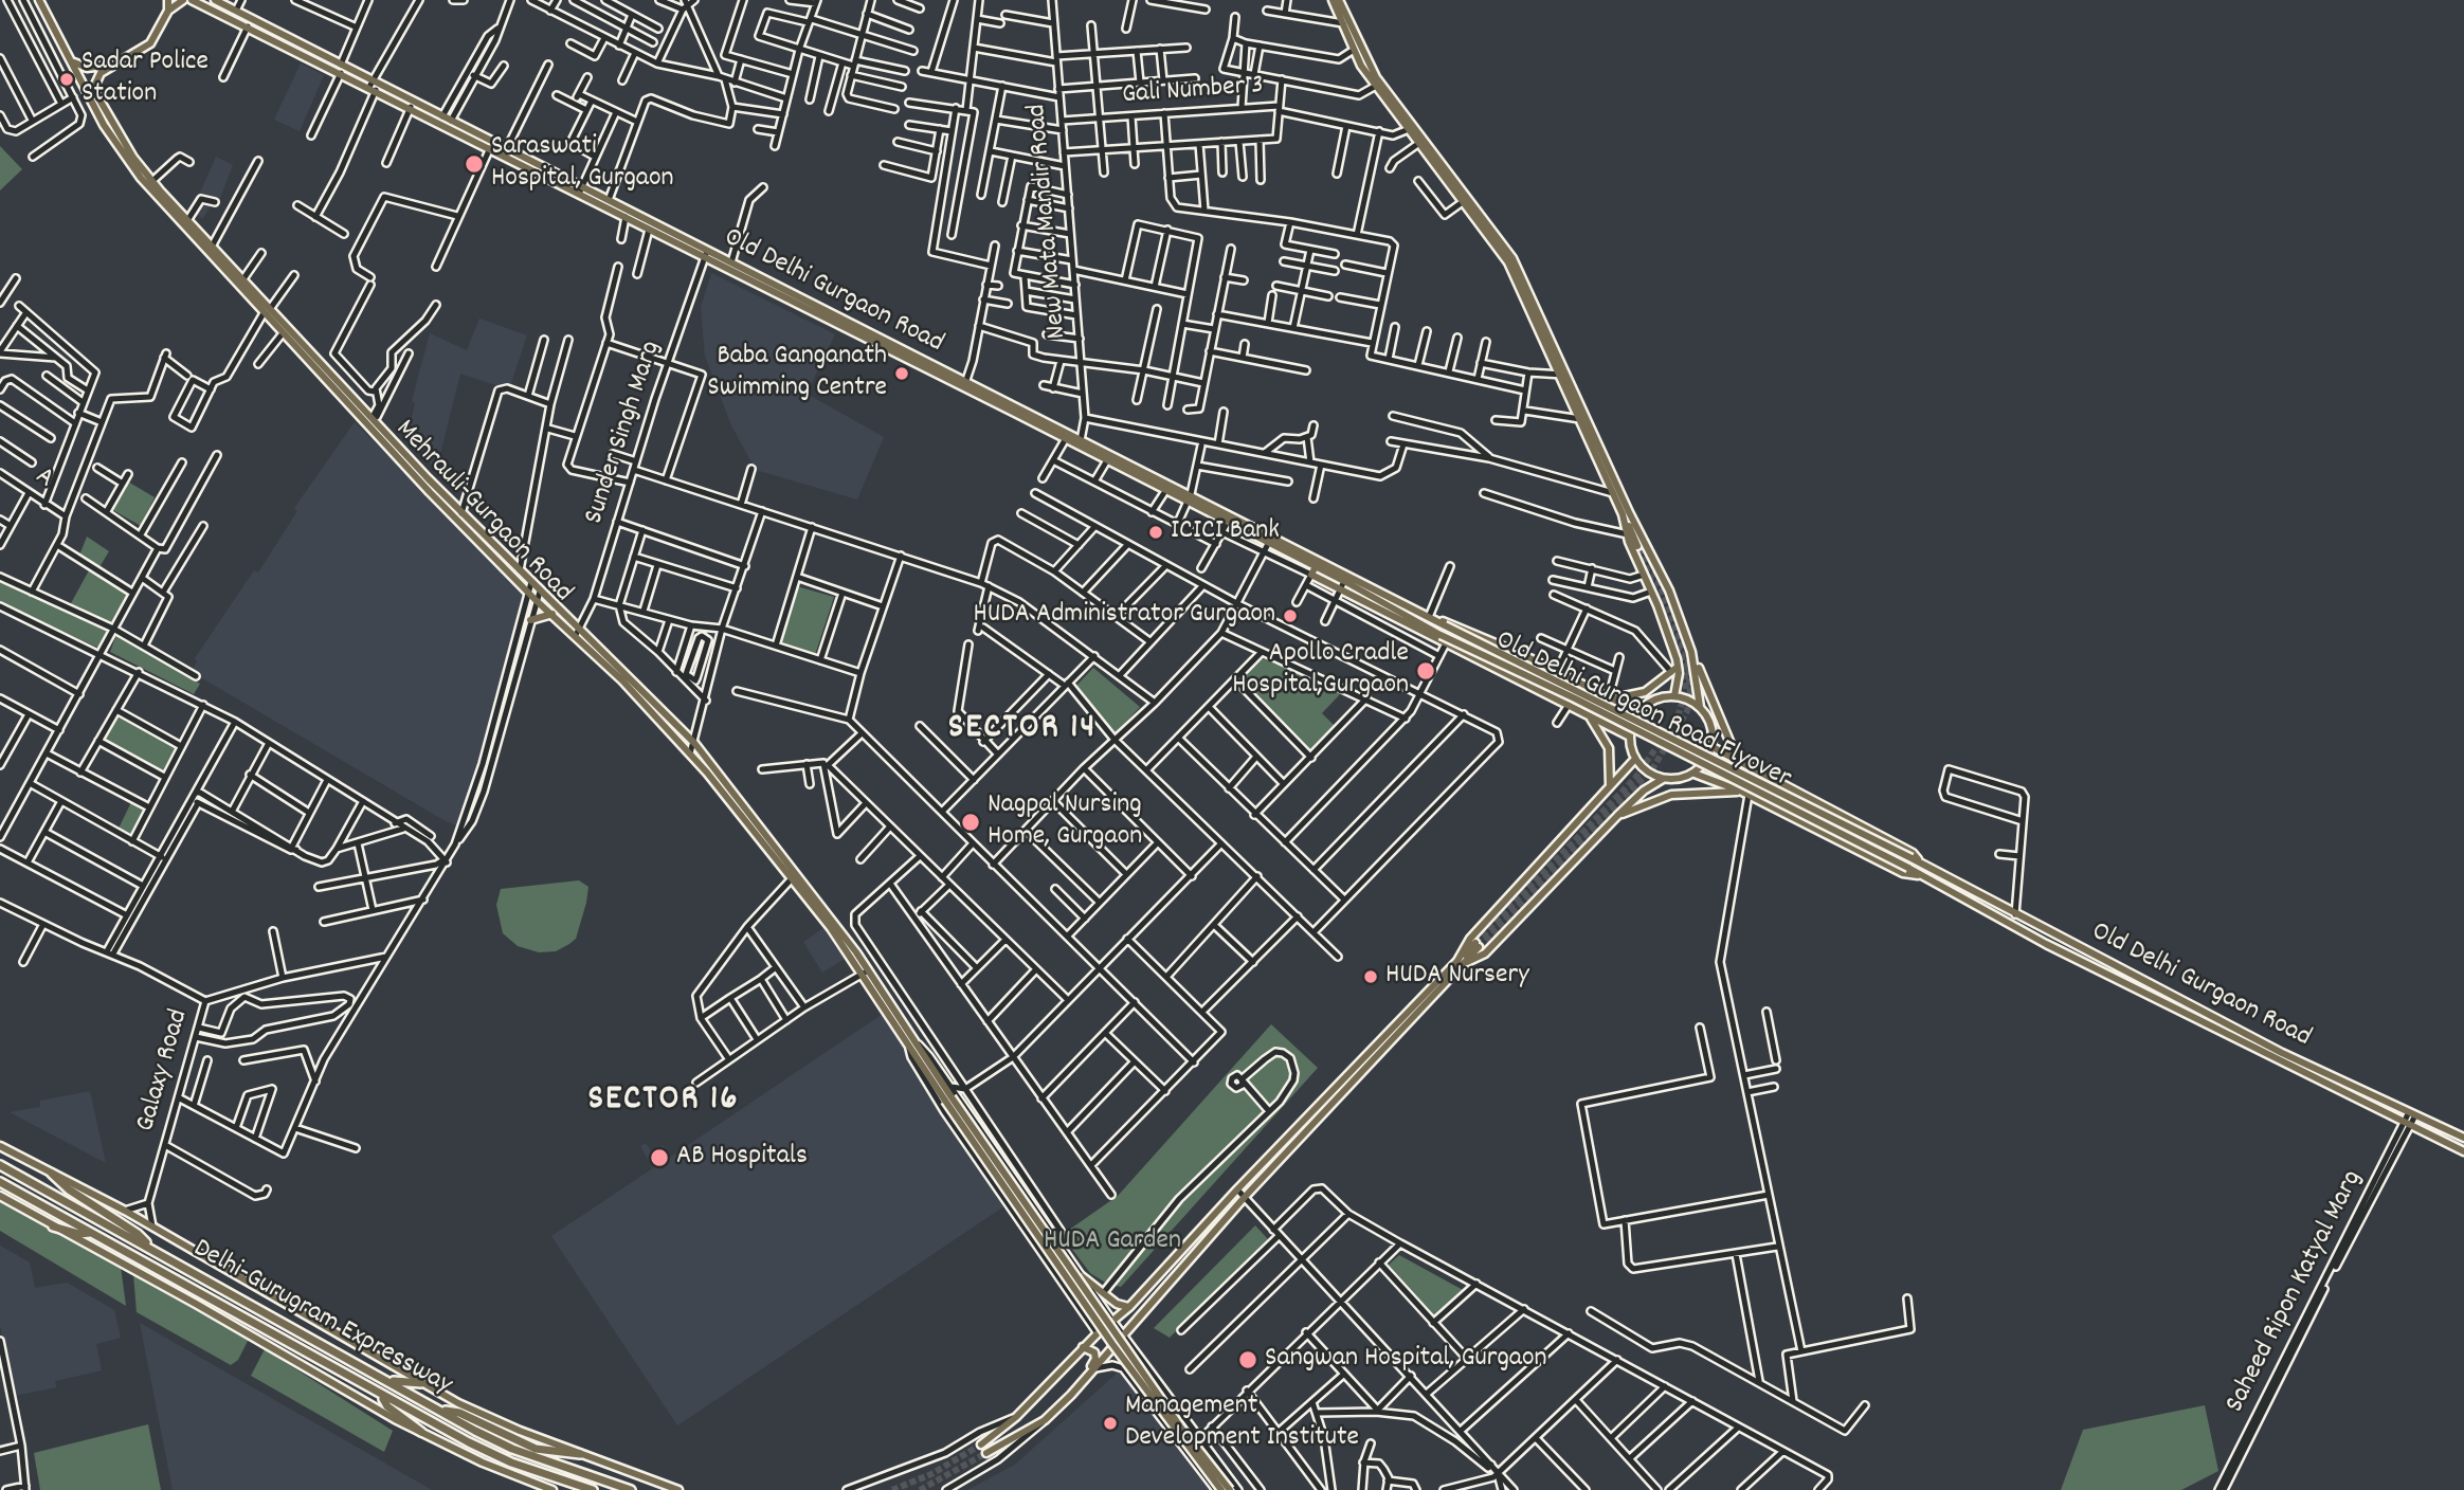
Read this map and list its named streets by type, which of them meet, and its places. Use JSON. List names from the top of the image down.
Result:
{
  "streets": {
    "highway": ["Delhi-Gurugram Expressway"],
    "main road": ["Old Delhi Gurgaon Road", "Mehrauli-Gurgaon Road", "Old Delhi Gurgaon Road Flyover"],
    "street": [
      "Gali Number 3",
      "New Mata Mandir Road",
      "Sunder Singh Marg",
      "A",
      "Galaxy Road",
      "Saheed Ripon Katyal Marg"
    ]
  },
  "crossings": [
    ["Gali Number 3", "New Mata Mandir Road"],
    ["New Mata Mandir Road", "Old Delhi Gurgaon Road"],
    ["Old Delhi Gurgaon Road", "Sunder Singh Marg"],
    ["Old Delhi Gurgaon Road", "Old Delhi Gurgaon Road Flyover"],
    ["Old Delhi Gurgaon Road", "Saheed Ripon Katyal Marg"],
    ["Sunder Singh Marg", "Mehrauli-Gurgaon Road"]
  ],
  "districts": ["SECTOR 14", "SECTOR 16"],
  "parks": ["HUDA Garden"],
  "places": [
    "Sadar Police Station",
    "Saraswati Hospital, Gurgaon",
    "Baba Ganganath Swimming Centre",
    "ICICI Bank",
    "HUDA Administrator Gurgaon",
    "Apollo Cradle Hospital,Gurgaon",
    "Nagpal Nursing Home, Gurgaon",
    "HUDA Nursery",
    "AB Hospitals",
    "Sangwan Hospital, Gurgaon",
    "Management Development Institute"
  ]
}
